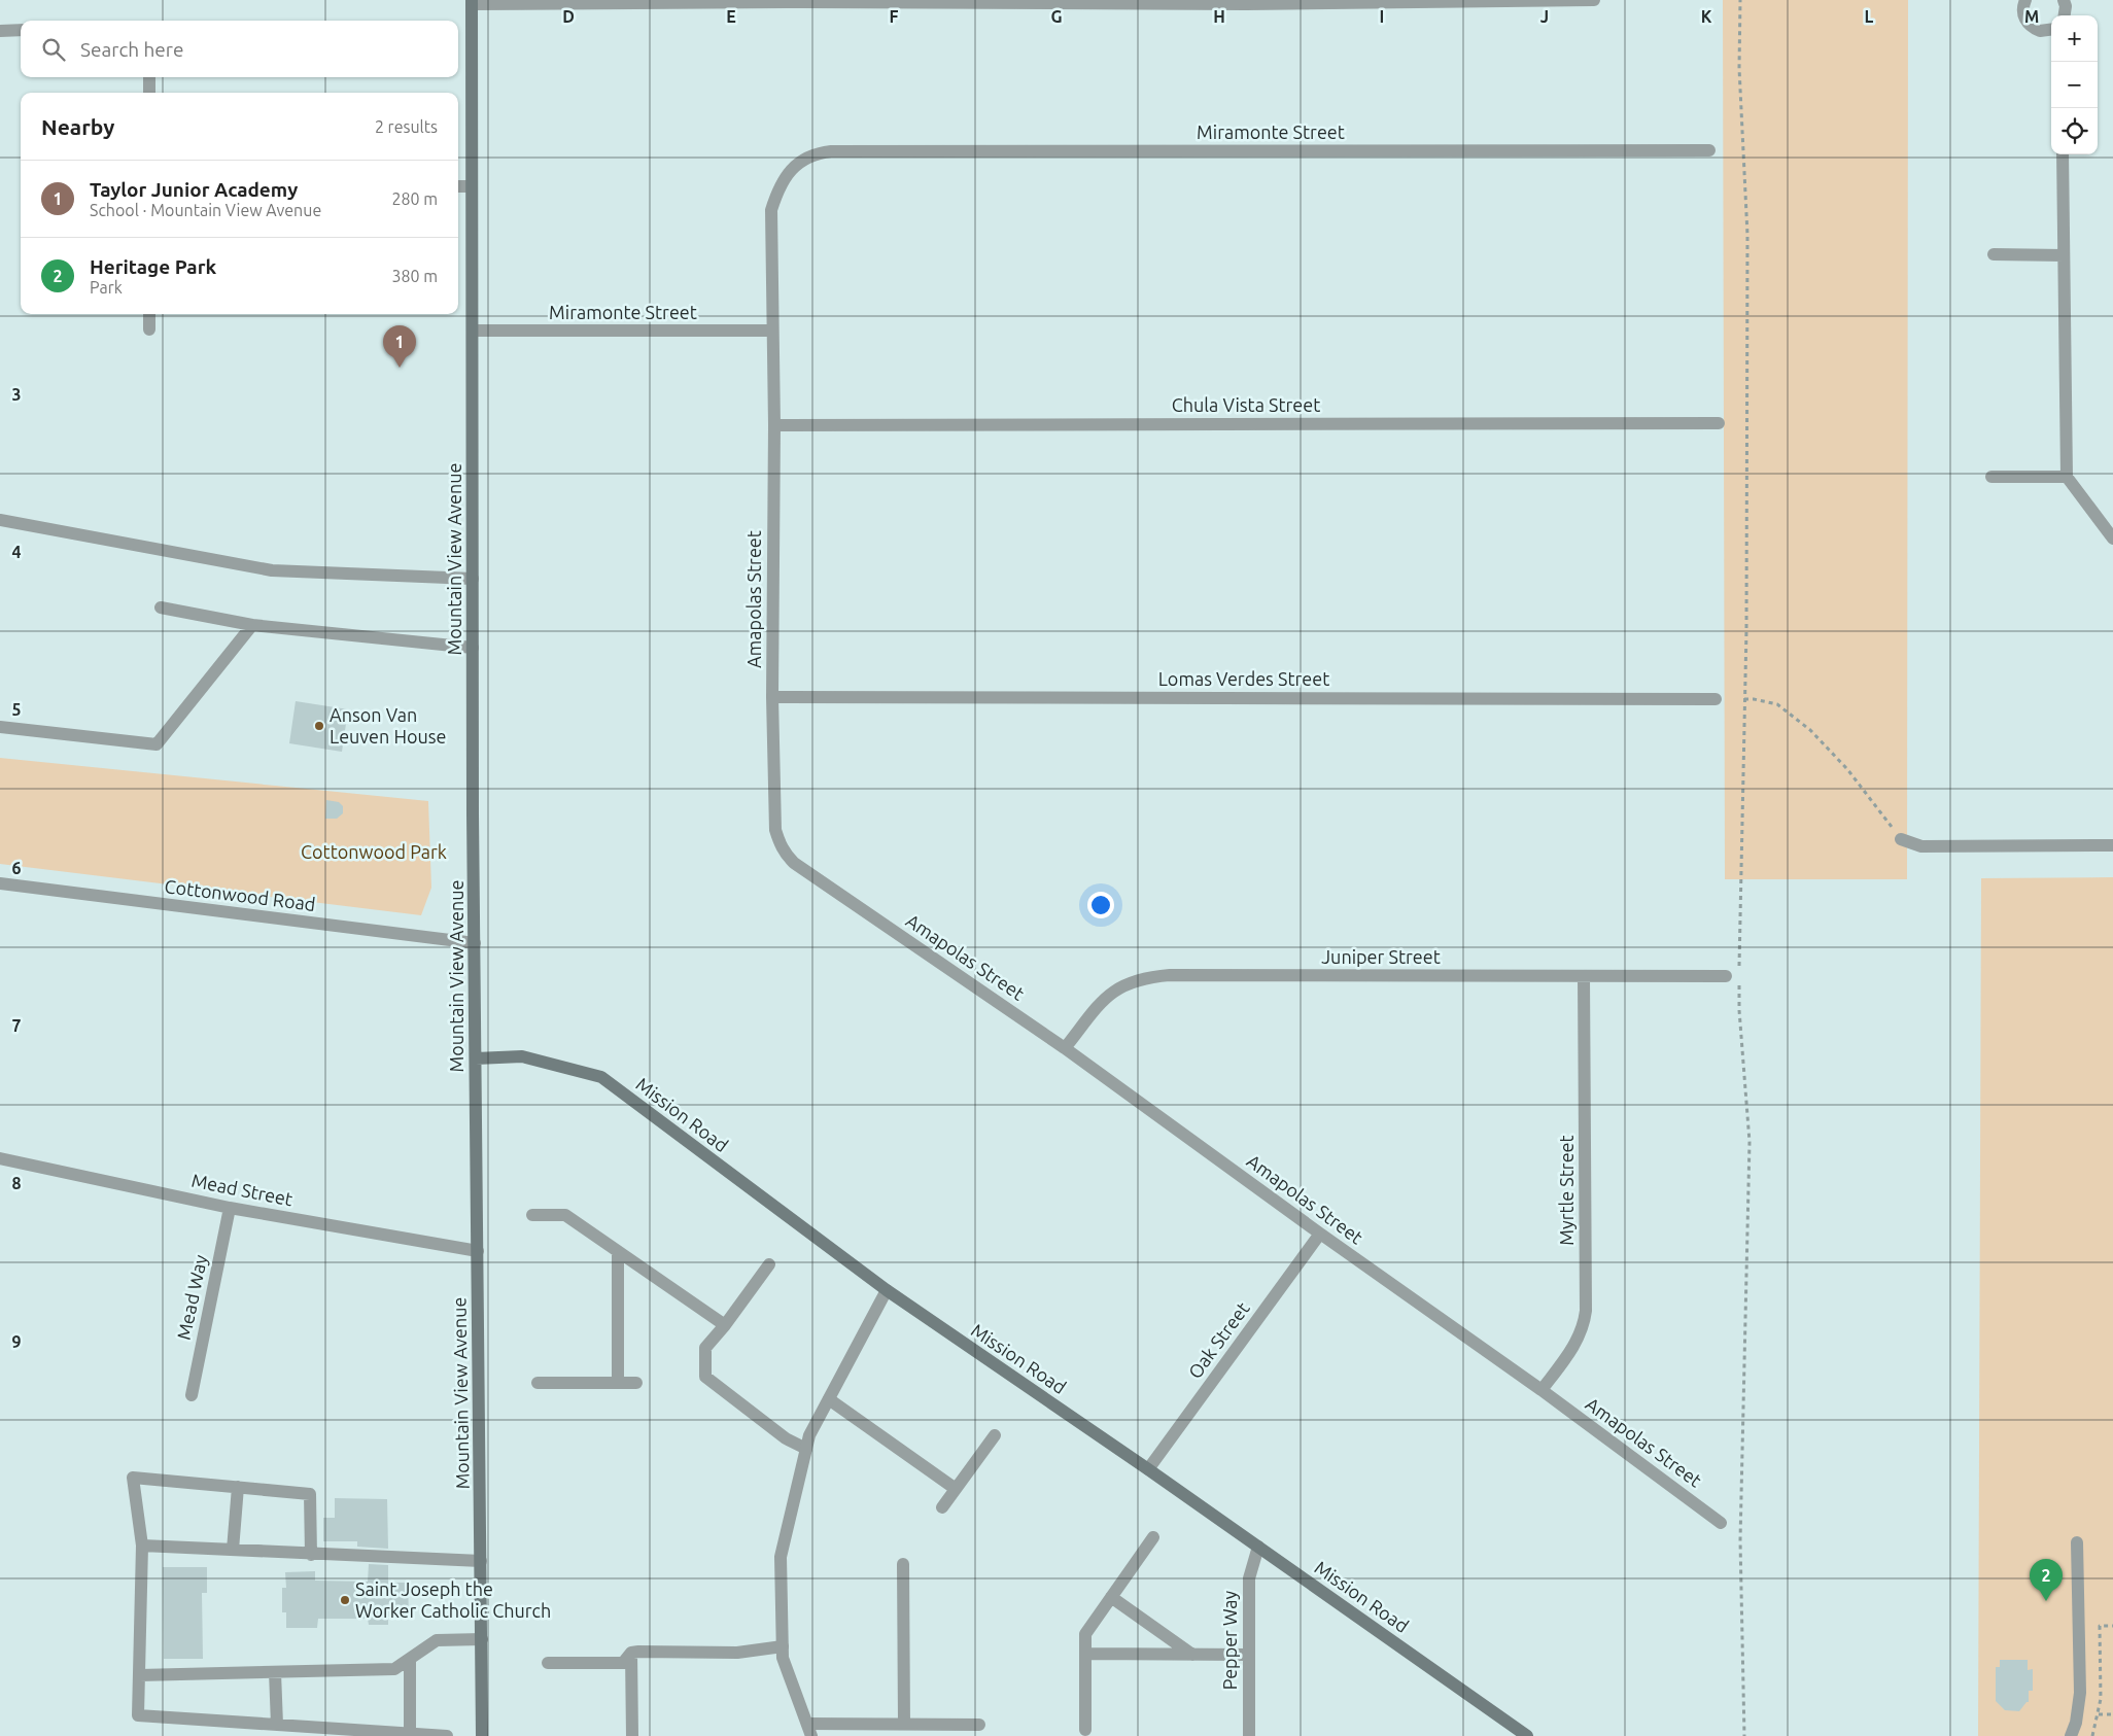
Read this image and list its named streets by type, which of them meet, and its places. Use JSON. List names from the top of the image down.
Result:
{
  "streets": {
    "main road": ["Mountain View Avenue", "Mission Road"],
    "street": [
      "Miramonte Street",
      "Chula Vista Street",
      "Amapolas Street",
      "Lomas Verdes Street",
      "Cottonwood Road",
      "Juniper Street",
      "Mead Street",
      "Myrtle Street",
      "Mead Way",
      "Oak Street",
      "Pepper Way"
    ]
  },
  "crossings": [
    ["Miramonte Street", "Mountain View Avenue"],
    ["Miramonte Street", "Amapolas Street"],
    ["Chula Vista Street", "Amapolas Street"],
    ["Mountain View Avenue", "Cottonwood Road"],
    ["Mountain View Avenue", "Mission Road"],
    ["Mountain View Avenue", "Mead Street"],
    ["Amapolas Street", "Lomas Verdes Street"],
    ["Amapolas Street", "Juniper Street"],
    ["Amapolas Street", "Myrtle Street"],
    ["Amapolas Street", "Oak Street"],
    ["Juniper Street", "Myrtle Street"],
    ["Mission Road", "Oak Street"],
    ["Mission Road", "Pepper Way"],
    ["Mead Street", "Mead Way"]
  ],
  "parks": ["Cottonwood Park"],
  "places": ["Anson Van Leuven House", "Saint Joseph the Worker Catholic Church"],
  "page": {
    "map_buttons": ["+", "−"],
    "search": "Search here",
    "heading": ["Nearby", "2 results"],
    "list": [
      {
        "mark": "1",
        "name": "Taylor Junior Academy",
        "note": "School · Mountain View Avenue",
        "value": "280 m"
      },
      {
        "mark": "2",
        "name": "Heritage Park",
        "note": "Park",
        "value": "380 m"
      }
    ],
    "pins": ["1", "2"]
  },
  "grid": {
    "columns": [
      "D",
      "E",
      "F",
      "G",
      "H",
      "I",
      "J",
      "K",
      "L",
      "M"
    ],
    "rows": [
      "3",
      "4",
      "5",
      "6",
      "7",
      "8",
      "9"
    ]
  }
}
